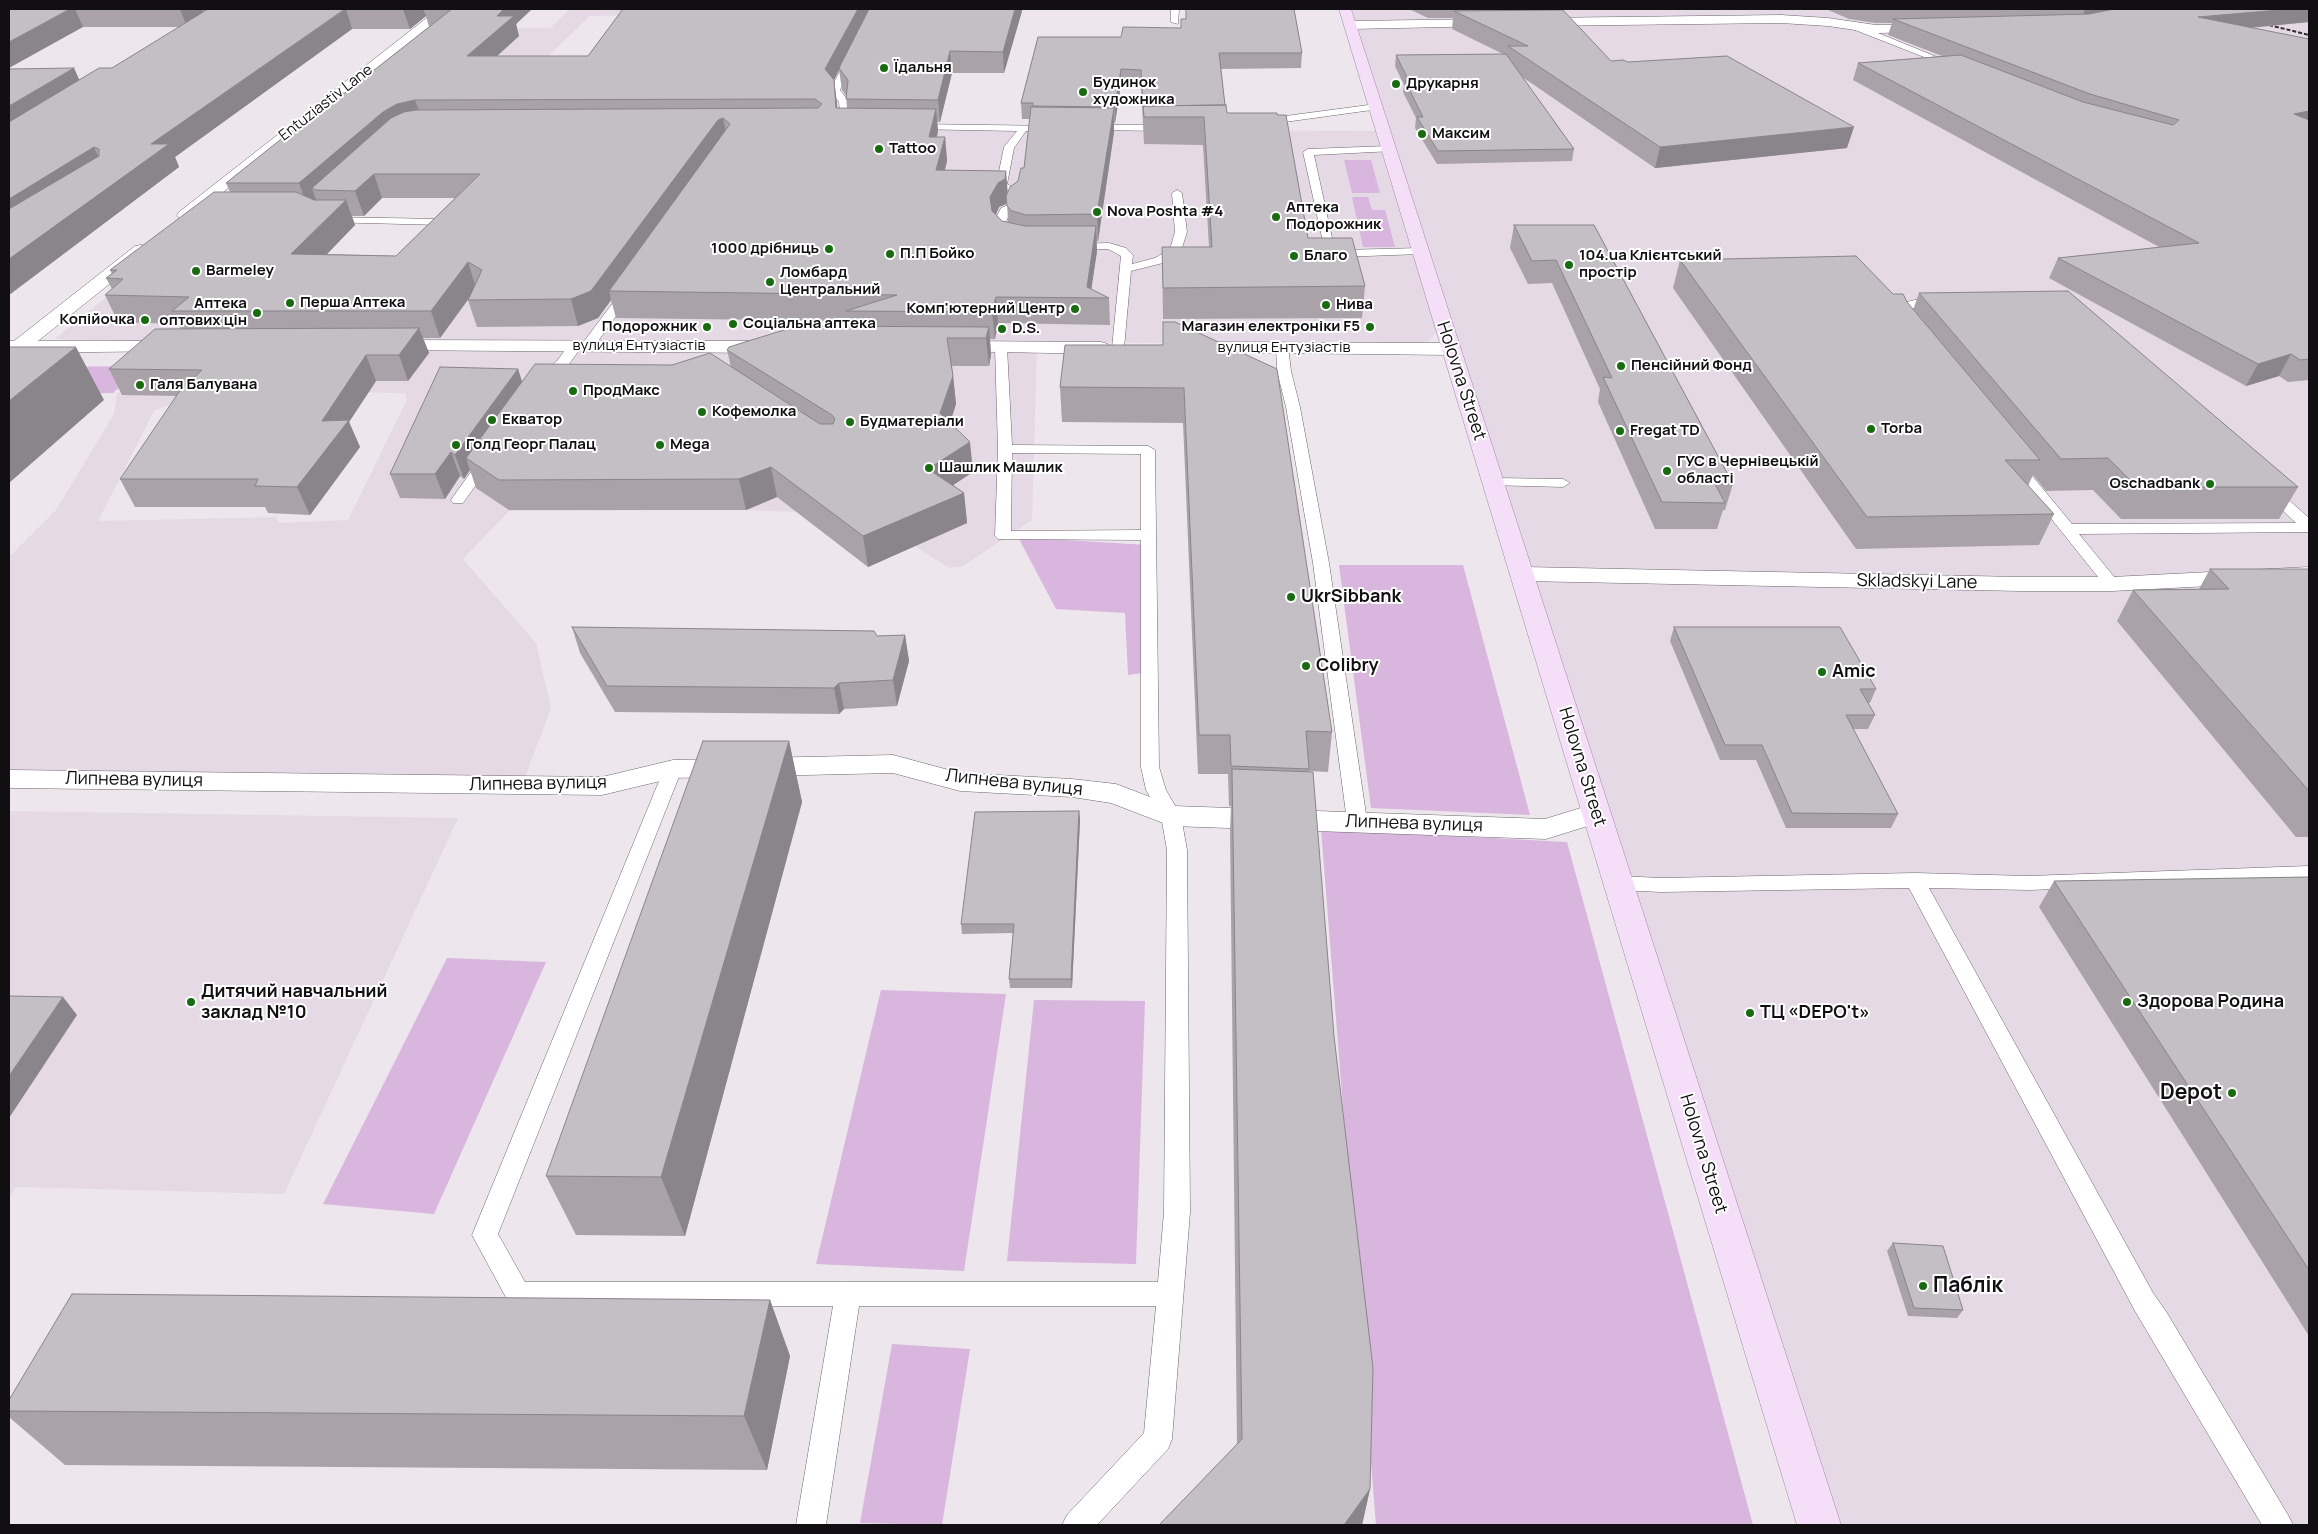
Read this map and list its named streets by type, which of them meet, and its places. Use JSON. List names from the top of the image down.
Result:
{
  "streets": {
    "main road": ["Holovna Street"],
    "street": [
      "Entuziastiv Lane",
      "вулиця Ентузіастів",
      "Skladskyi Lane",
      "Липнева вулиця"
    ]
  },
  "crossings": [
    ["вулиця Ентузіастів", "Holovna Street"],
    ["Holovna Street", "Skladskyi Lane"],
    ["Holovna Street", "Липнева вулиця"]
  ],
  "places": [
    "Їдальня",
    "Друкарня",
    "Будинок художника",
    "Максим",
    "Tattoo",
    "Nova Poshta #4",
    "Аптека Подорожник",
    "1000 дрібниць",
    "П.П Бойко",
    "Благо",
    "104.ua Клієнтський простір",
    "Barmeley",
    "Ломбард Центральний",
    "Перша Аптека",
    "Нива",
    "Комп'ютерний Центр",
    "Аптека оптових цін",
    "Копійочка",
    "Соціальна аптека",
    "Подорожник",
    "Магазин електроніки F5",
    "D.S.",
    "Пенсійний Фонд",
    "Галя Балувана",
    "ПродМакс",
    "Кофемолка",
    "Екватор",
    "Будматеріали",
    "Torba",
    "Fregat TD",
    "Голд Георг Палац",
    "Mega",
    "Шашлик Машлик",
    "ГУС в Чернівецькій області",
    "Oschadbank",
    "UkrSibbank",
    "Colibry",
    "Amic",
    "Дитячий навчальний заклад №10",
    "Здорова Родина",
    "ТЦ «DEPO't»",
    "Depot",
    "Паблік"
  ]
}
